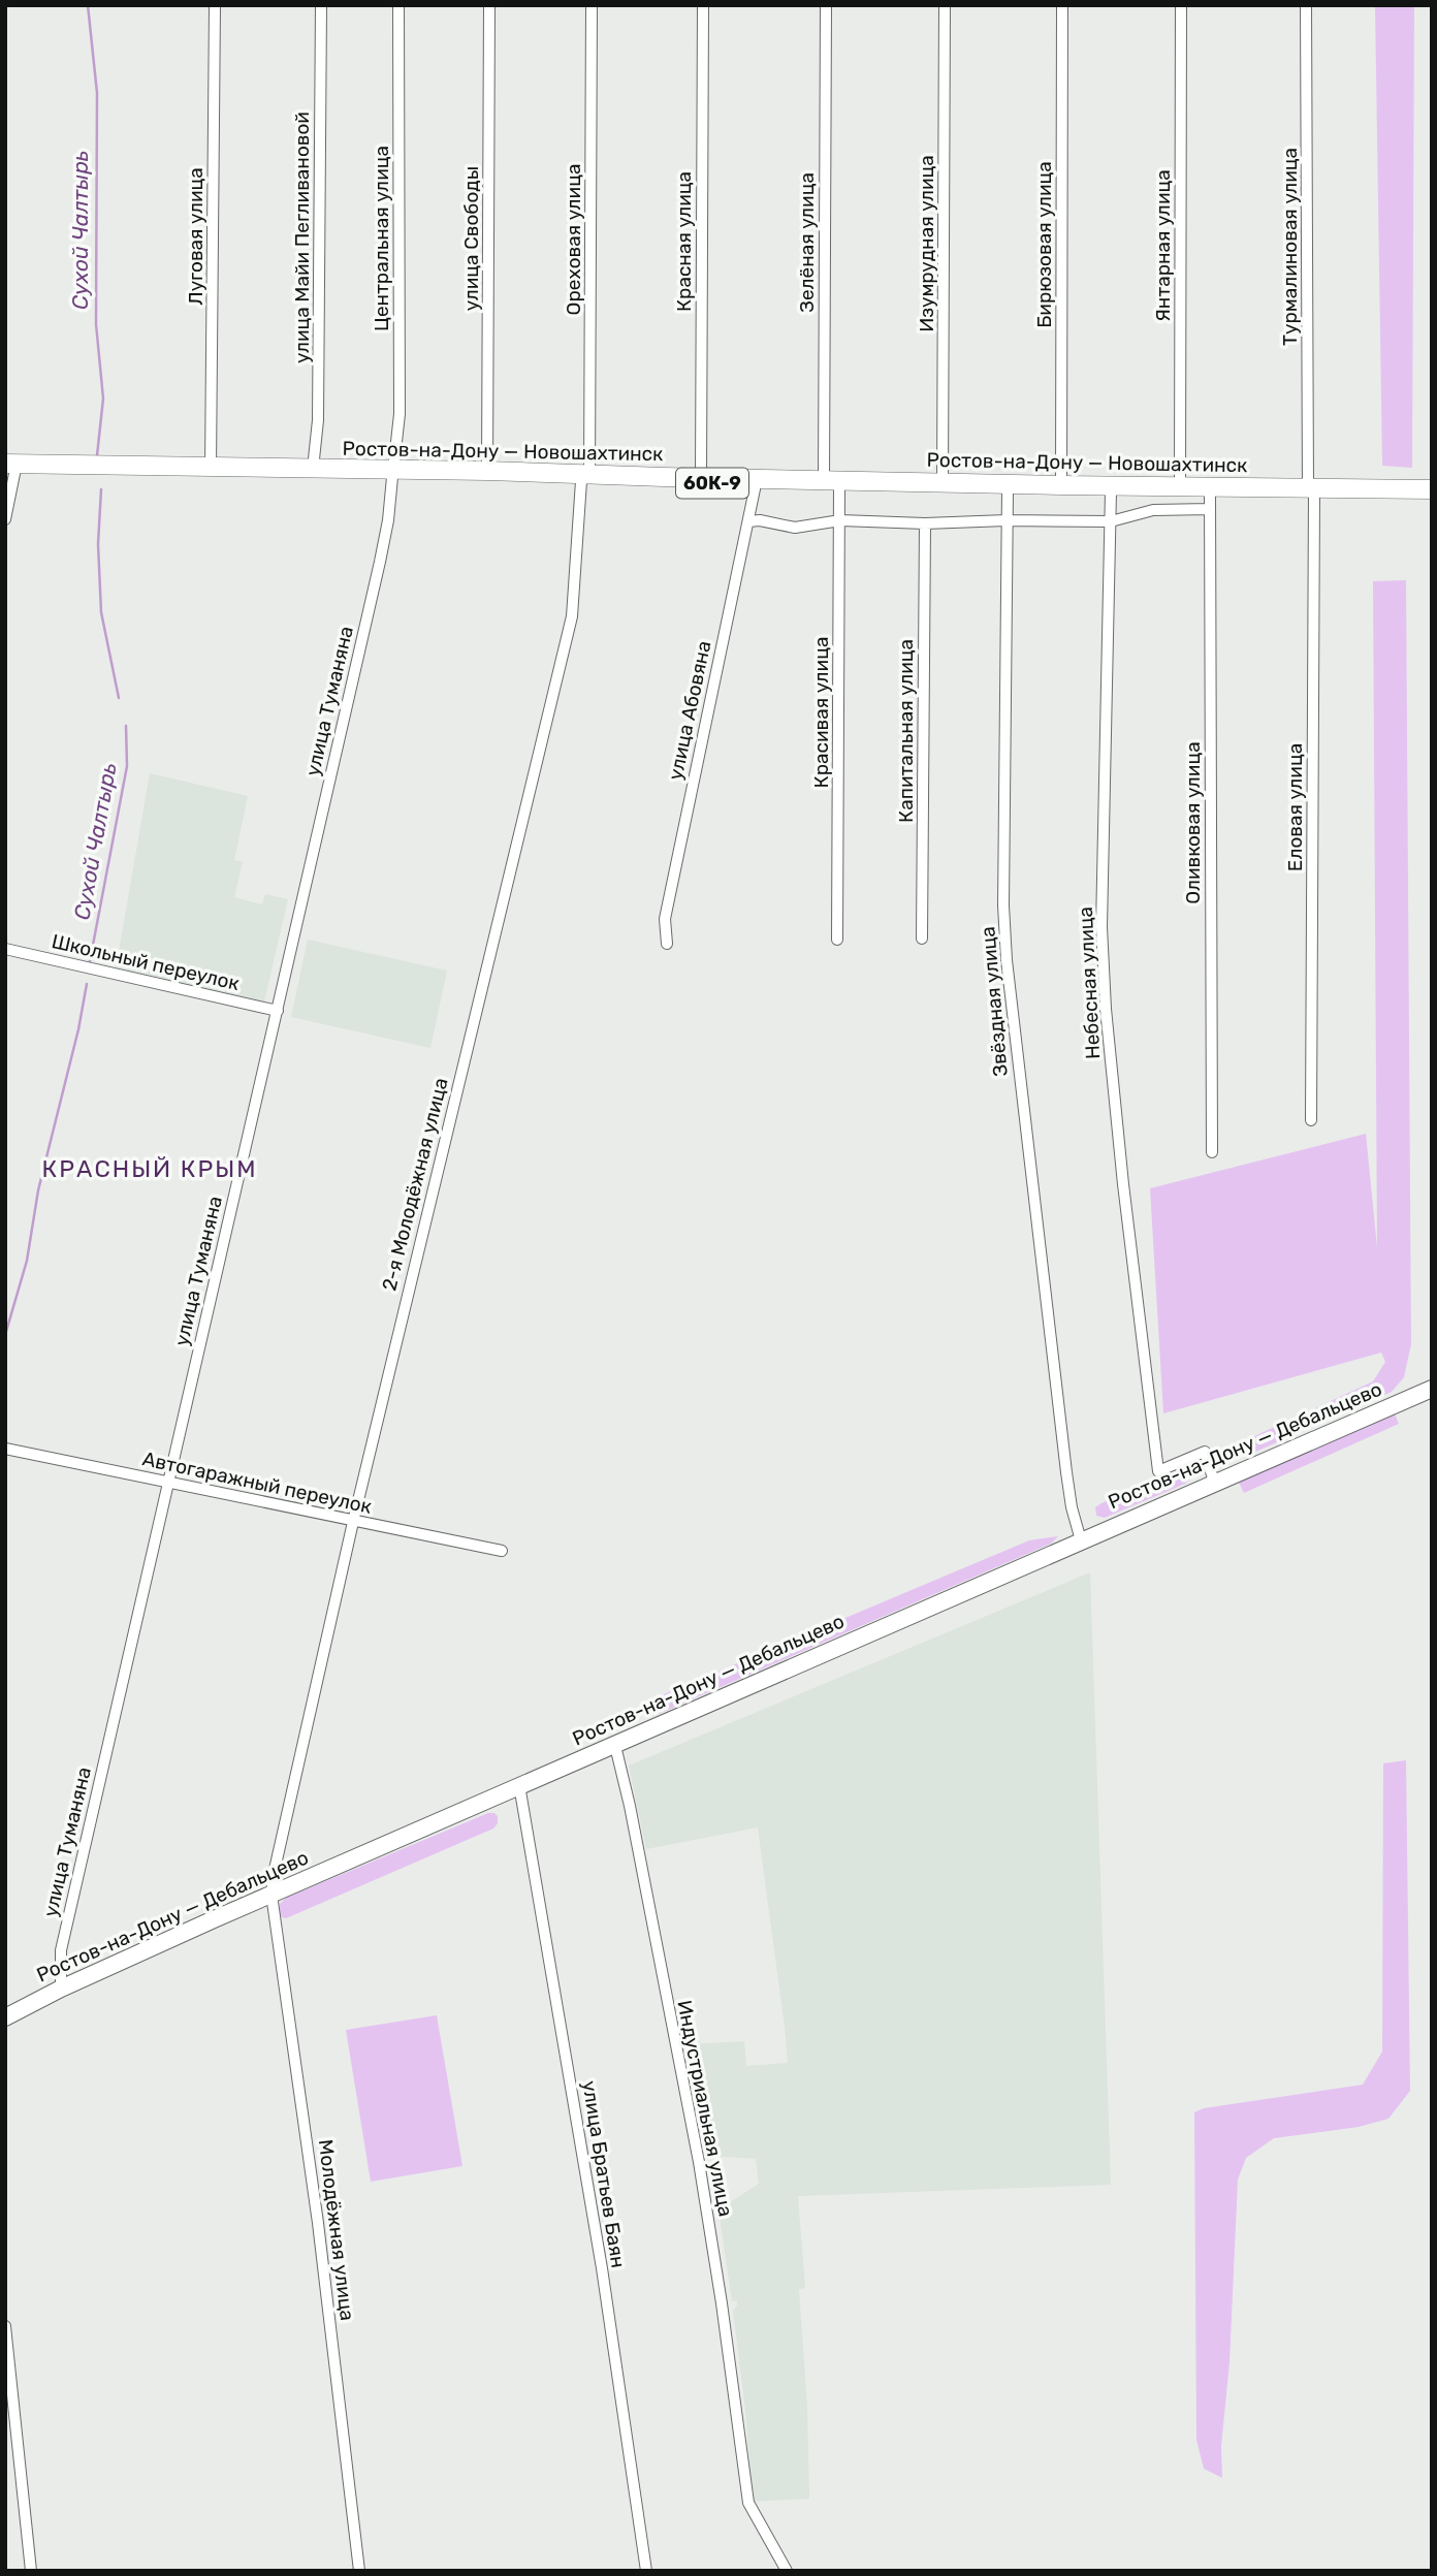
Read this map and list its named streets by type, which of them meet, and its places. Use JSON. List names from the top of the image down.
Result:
{
  "streets": {
    "main road": ["Ростов-на-Дону — Новошахтинск", "60К-9"],
    "street": [
      "Луговая улица",
      "улица Майи Пегливановой",
      "Центральная улица",
      "улица Свободы",
      "Ореховая улица",
      "Красная улица",
      "Зелёная улица",
      "Изумрудная улица",
      "Бирюзовая улица",
      "Янтарная улица",
      "Турмалиновая улица",
      "улица Туманяна",
      "улица Абовяна",
      "Красивая улица",
      "Капитальная улица",
      "Еловая улица",
      "Оливковая улица",
      "Школьный переулок",
      "Небесная улица",
      "Звёздная улица",
      "2-я Молодёжная улица",
      "Ростов-на-Дону — Дебальцево",
      "Автогаражный переулок",
      "Индустриальная улица",
      "улица Братьев Баян",
      "Молодёжная улица"
    ]
  },
  "crossings": [
    ["Луговая улица", "Ростов-на-Дону — Новошахтинск"],
    ["улица Майи Пегливановой", "Ростов-на-Дону — Новошахтинск"],
    ["Центральная улица", "Ростов-на-Дону — Новошахтинск"],
    ["Центральная улица", "улица Туманяна"],
    ["улица Свободы", "Ростов-на-Дону — Новошахтинск"],
    ["Ореховая улица", "Ростов-на-Дону — Новошахтинск"],
    ["Ореховая улица", "2-я Молодёжная улица"],
    ["Красная улица", "Ростов-на-Дону — Новошахтинск"],
    ["Зелёная улица", "Ростов-на-Дону — Новошахтинск"],
    ["Зелёная улица", "Красивая улица"],
    ["Изумрудная улица", "Ростов-на-Дону — Новошахтинск"],
    ["Бирюзовая улица", "Ростов-на-Дону — Новошахтинск"],
    ["Янтарная улица", "Ростов-на-Дону — Новошахтинск"],
    ["Турмалиновая улица", "Ростов-на-Дону — Новошахтинск"],
    ["Турмалиновая улица", "Еловая улица"],
    ["Ростов-на-Дону — Новошахтинск", "улица Туманяна"],
    ["Ростов-на-Дону — Новошахтинск", "улица Абовяна"],
    ["Ростов-на-Дону — Новошахтинск", "Красивая улица"],
    ["Ростов-на-Дону — Новошахтинск", "Еловая улица"],
    ["Ростов-на-Дону — Новошахтинск", "Оливковая улица"],
    ["Ростов-на-Дону — Новошахтинск", "Небесная улица"],
    ["Ростов-на-Дону — Новошахтинск", "Звёздная улица"],
    ["Ростов-на-Дону — Новошахтинск", "2-я Молодёжная улица"],
    ["улица Туманяна", "Школьный переулок"],
    ["улица Туманяна", "Ростов-на-Дону — Дебальцево"],
    ["улица Туманяна", "Автогаражный переулок"],
    ["Небесная улица", "Ростов-на-Дону — Дебальцево"],
    ["Звёздная улица", "Ростов-на-Дону — Дебальцево"],
    ["2-я Молодёжная улица", "Ростов-на-Дону — Дебальцево"],
    ["2-я Молодёжная улица", "Автогаражный переулок"],
    ["2-я Молодёжная улица", "Молодёжная улица"],
    ["Ростов-на-Дону — Дебальцево", "Индустриальная улица"],
    ["Ростов-на-Дону — Дебальцево", "улица Братьев Баян"],
    ["Ростов-на-Дону — Дебальцево", "Молодёжная улица"]
  ],
  "districts": ["КРАСНЫЙ КРЫМ"],
  "water": ["Сухой Чалтырь"]
}
